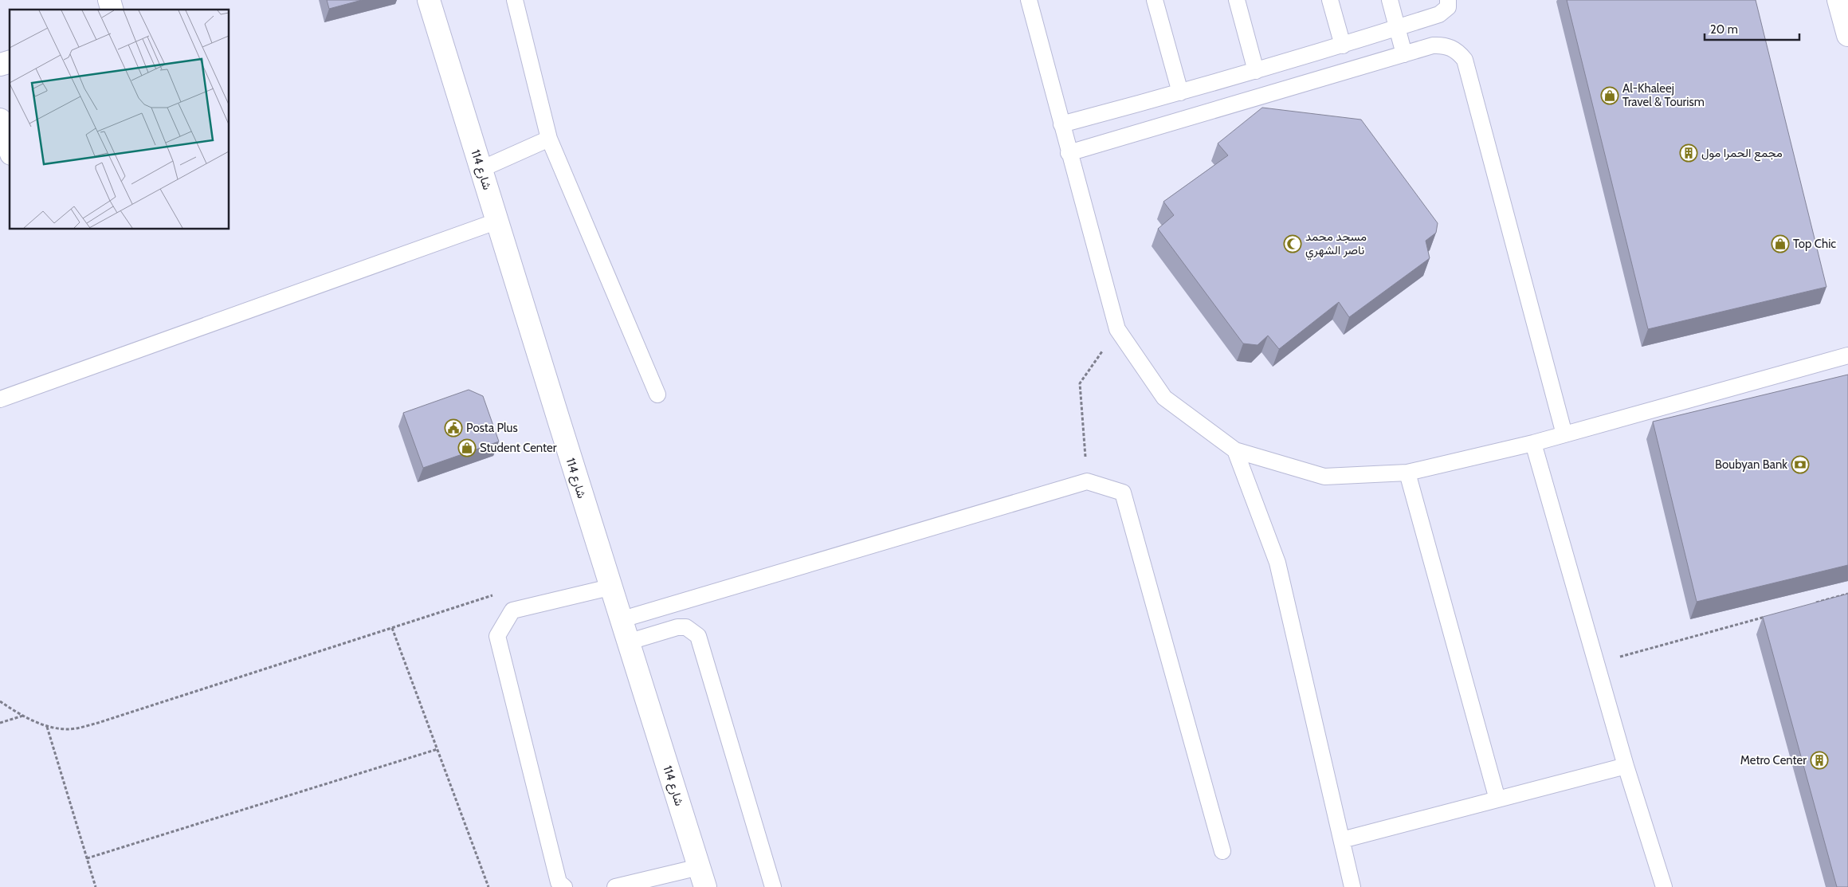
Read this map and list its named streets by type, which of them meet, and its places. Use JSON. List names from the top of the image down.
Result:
{
  "streets": {
    "street": ["شارع 114"]
  },
  "places": {
    "shop": ["Al-Khaleej Travel & Tourism", "Top Chic", "Student Center"],
    "building": ["مجمع الحمرا مول", "Metro Center"],
    "mosque": ["مسجد محمد ناصر الشهري"],
    "public building": ["Posta Plus"],
    "bank": ["Boubyan Bank"]
  },
  "scale_bar": "20 m"
}
